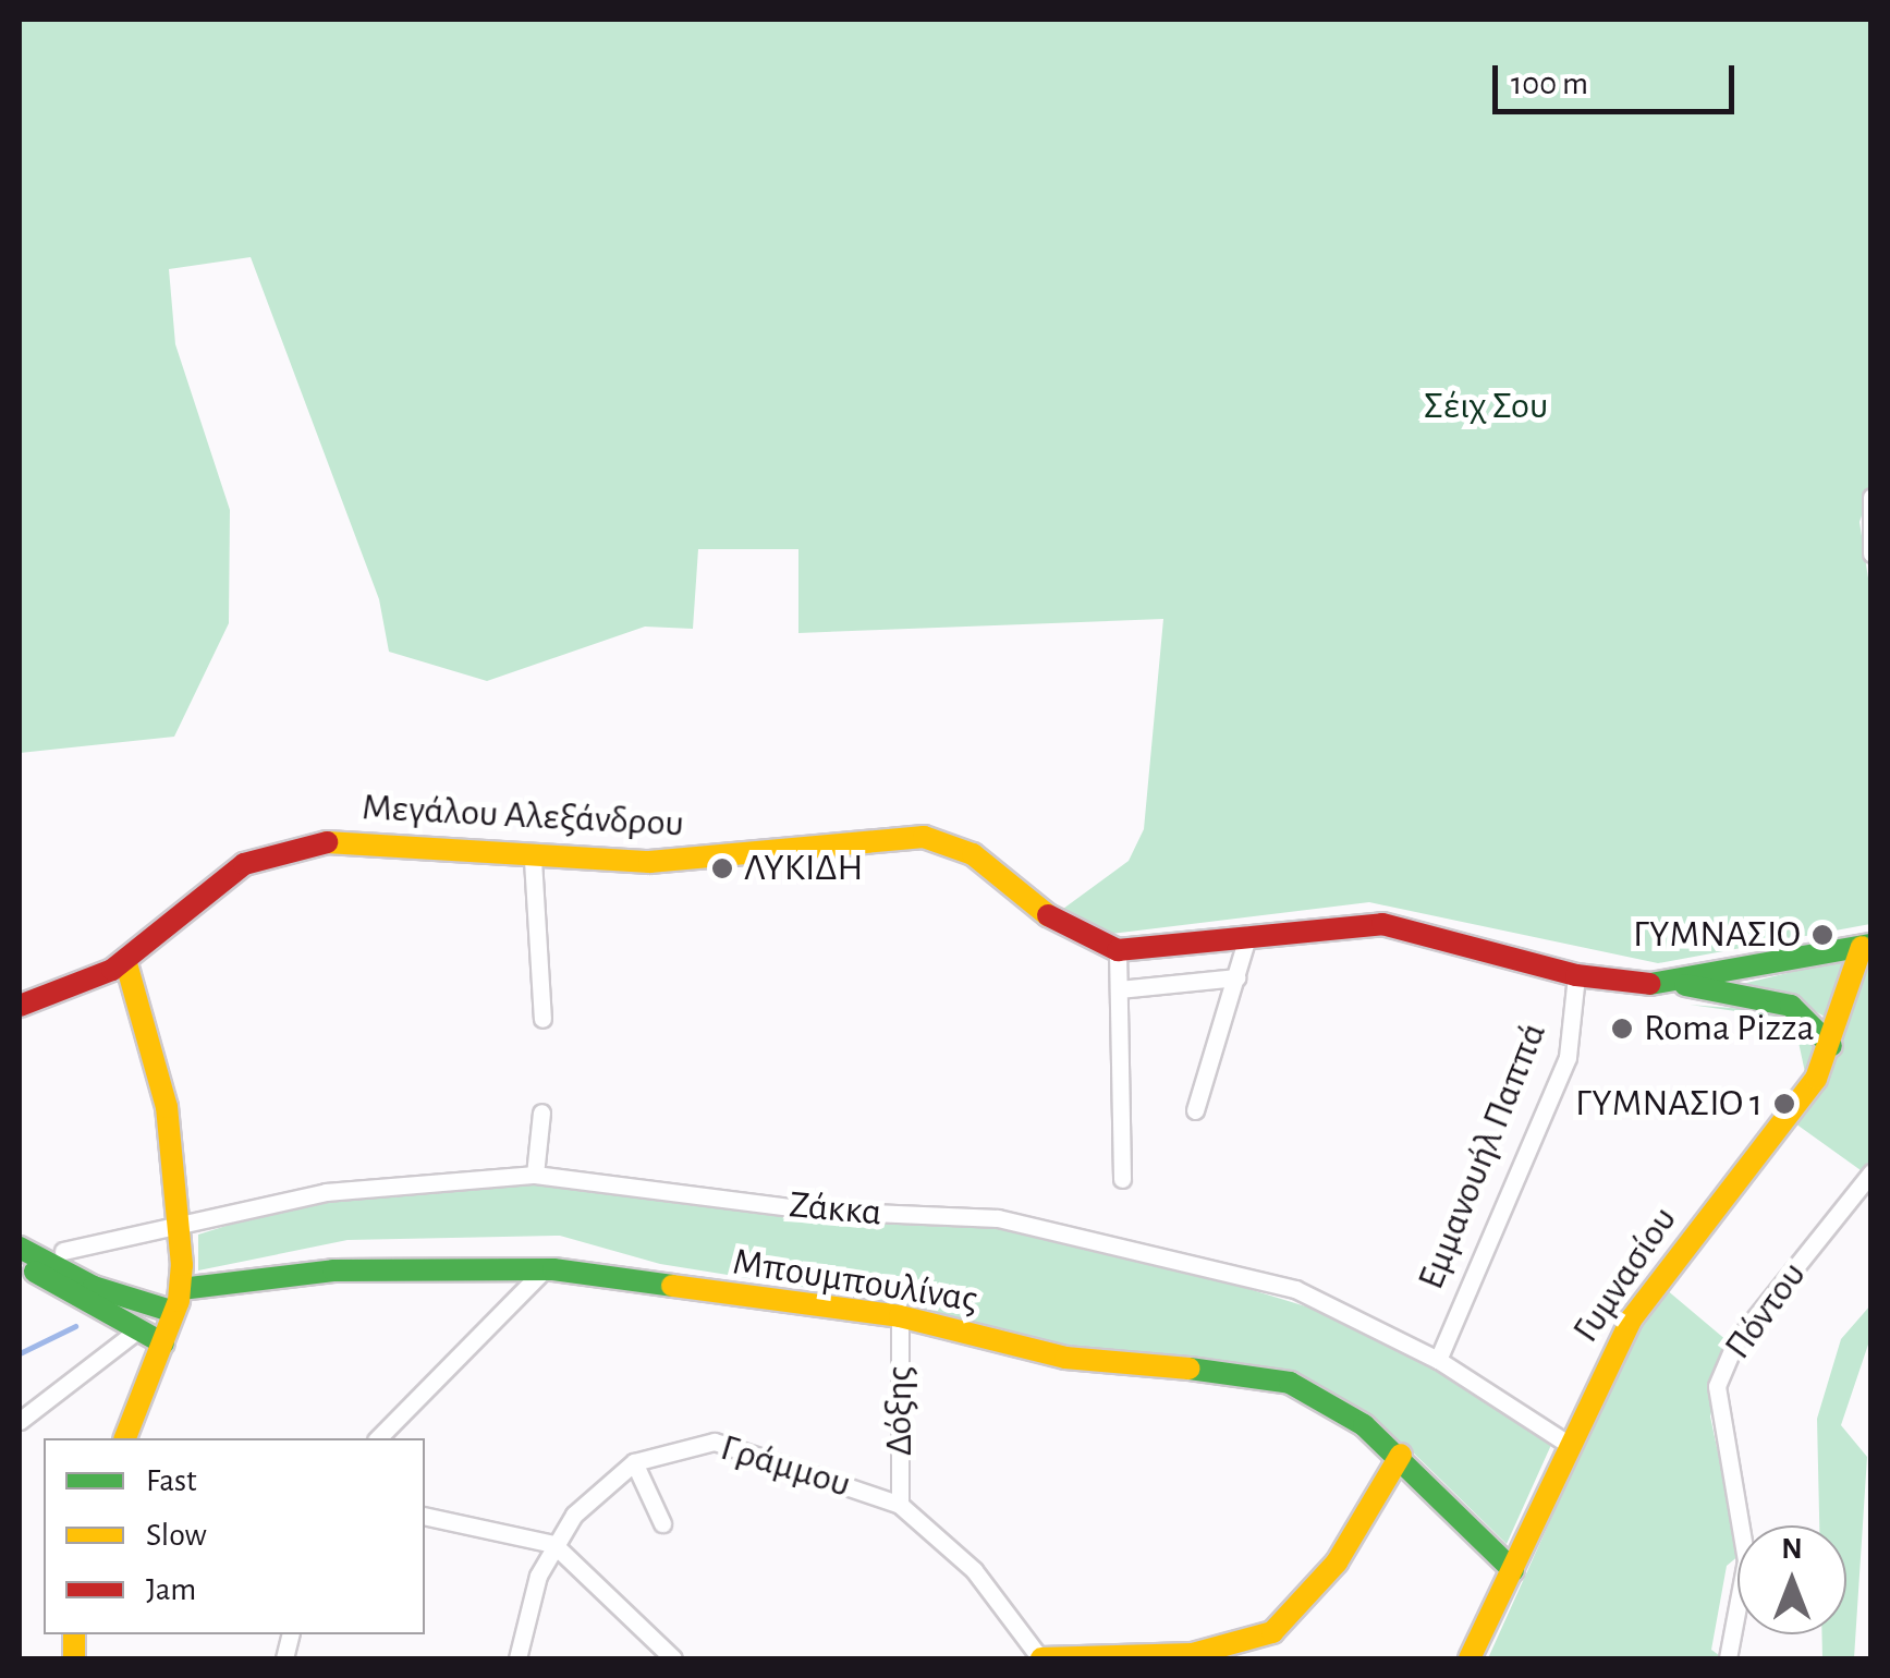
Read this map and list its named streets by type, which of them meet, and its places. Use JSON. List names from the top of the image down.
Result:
{
  "streets": {
    "street": [
      "Μεγάλου Αλεξάνδρου",
      "Εμμανουήλ Παππά",
      "Ζάκκα",
      "Γυμνασίου",
      "Μπουμπουλίνας",
      "Πόντου",
      "Δόξης",
      "Γράμμου"
    ]
  },
  "crossings": [
    ["Μεγάλου Αλεξάνδρου", "Εμμανουήλ Παππά"],
    ["Μεγάλου Αλεξάνδρου", "Γυμνασίου"],
    ["Εμμανουήλ Παππά", "Ζάκκα"],
    ["Ζάκκα", "Γυμνασίου"],
    ["Γυμνασίου", "Μπουμπουλίνας"],
    ["Μπουμπουλίνας", "Δόξης"],
    ["Δόξης", "Γράμμου"]
  ],
  "parks": ["Σέιχ Σου"],
  "places": [
    "ΛΥΚΙΔΗ",
    "ΓΥΜΝΑΣΙΟ",
    "Roma Pizza",
    "ΓΥΜΝΑΣΙΟ 1"
  ],
  "legend": ["Fast", "Slow", "Jam"],
  "scale_bar": "100 m",
  "north": "top"
}
